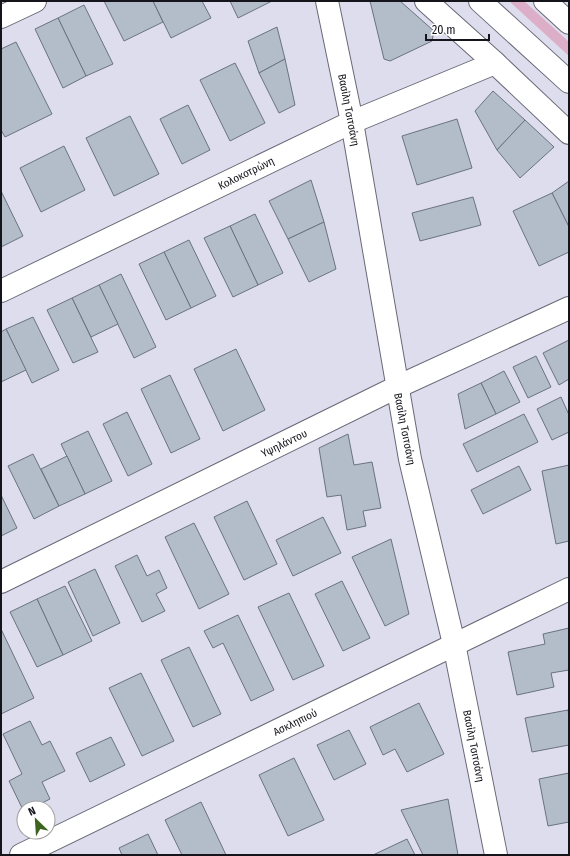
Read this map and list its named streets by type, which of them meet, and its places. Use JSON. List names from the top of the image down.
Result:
{
  "streets": {
    "street": [
      "Βασίλη Τσιτσάνη",
      "Κολοκοτρώνη",
      "Υψηλάντου",
      "Ασκληπιού"
    ]
  },
  "crossings": [
    ["Βασίλη Τσιτσάνη", "Κολοκοτρώνη"],
    ["Βασίλη Τσιτσάνη", "Υψηλάντου"],
    ["Βασίλη Τσιτσάνη", "Ασκληπιού"]
  ],
  "scale_bar": "20 m",
  "north": "top left"
}
